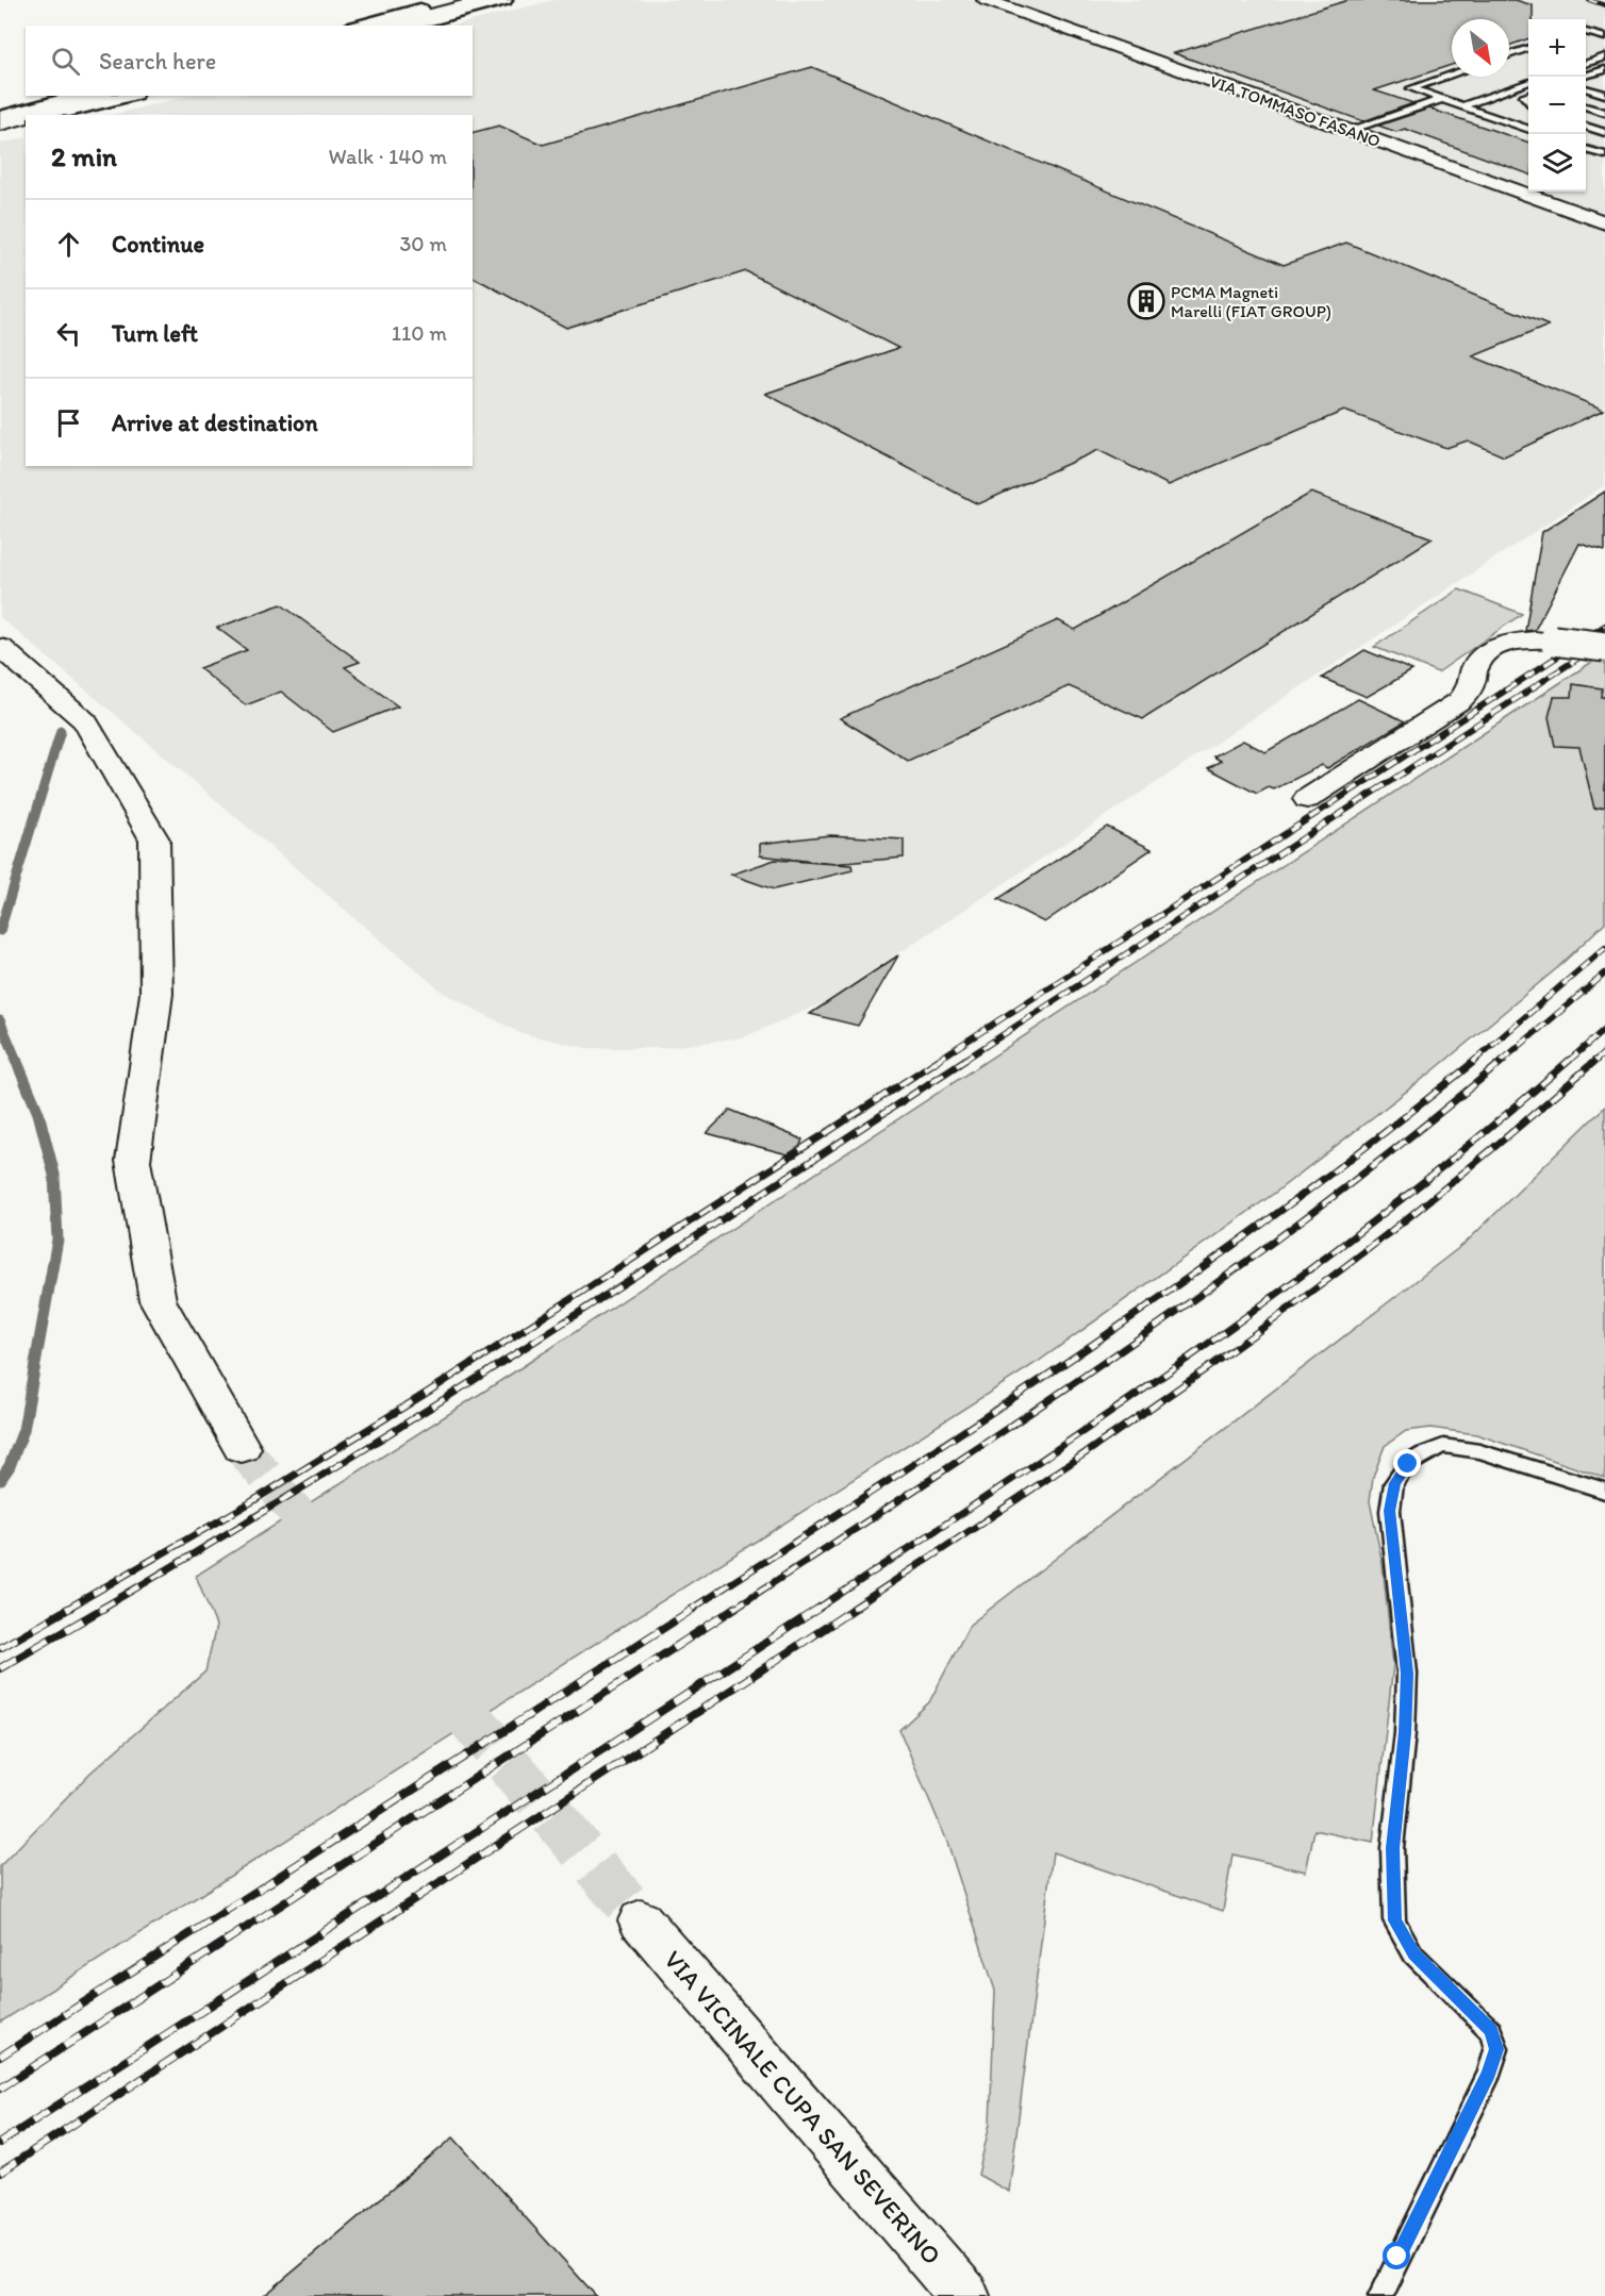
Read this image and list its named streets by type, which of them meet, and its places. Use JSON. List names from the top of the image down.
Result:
{
  "streets": {
    "street": ["VIA TOMMASO FASANO", "VIA VICINALE CUPA SAN SEVERINO"]
  },
  "places": {
    "building": ["PCMA Magneti Marelli (FIAT GROUP)"]
  },
  "north": "bottom right",
  "page": {
    "map_buttons": ["+", "−"],
    "search": "Search here",
    "heading": ["2 min", "Walk · 140 m"],
    "list": [
      ["Continue", "30 m"],
      ["Turn left", "110 m"],
      "Arrive at destination"
    ]
  }
}
